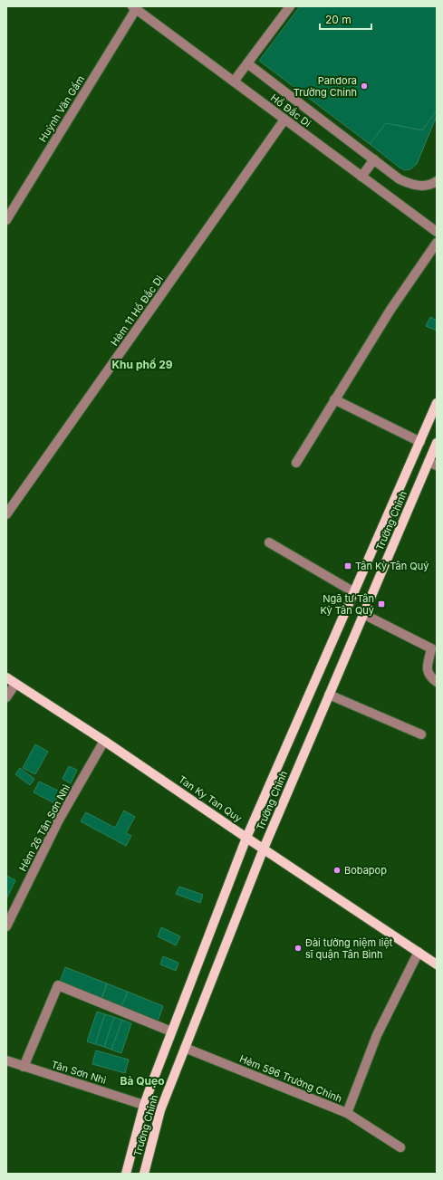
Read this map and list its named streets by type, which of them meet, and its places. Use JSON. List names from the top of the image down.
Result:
{
  "streets": {
    "main road": ["Trường Chinh", "Tan Ky Tan Quy"],
    "street": [
      "Huỳnh Văn Gấm",
      "Hồ Đắc Di",
      "Hẻm 11 Hồ Đắc Di",
      "Hẻm 26 Tân Sơn Nhì",
      "Tân Sơn Nhì",
      "Hẻm 596 Trường Chinh"
    ]
  },
  "crossings": [
    ["Huỳnh Văn Gấm", "Hồ Đắc Di"],
    ["Hồ Đắc Di", "Hẻm 11 Hồ Đắc Di"],
    ["Trường Chinh", "Tan Ky Tan Quy"],
    ["Trường Chinh", "Tân Sơn Nhì"],
    ["Trường Chinh", "Hẻm 596 Trường Chinh"],
    ["Tan Ky Tan Quy", "Hẻm 26 Tân Sơn Nhì"],
    ["Tan Ky Tan Quy", "Hẻm 596 Trường Chinh"]
  ],
  "districts": ["Khu phố 29", "Bà Quẹo"],
  "places": {
    "other": ["Pandora Trường Chinh", "Bobapop", "Đài tưởng niệm liệt sĩ quận Tân Bình"],
    "transit": ["Tân Kỳ Tân Quý", "Ngã tư Tân Kỳ Tân Quý"]
  },
  "scale_bar": "20 m"
}
